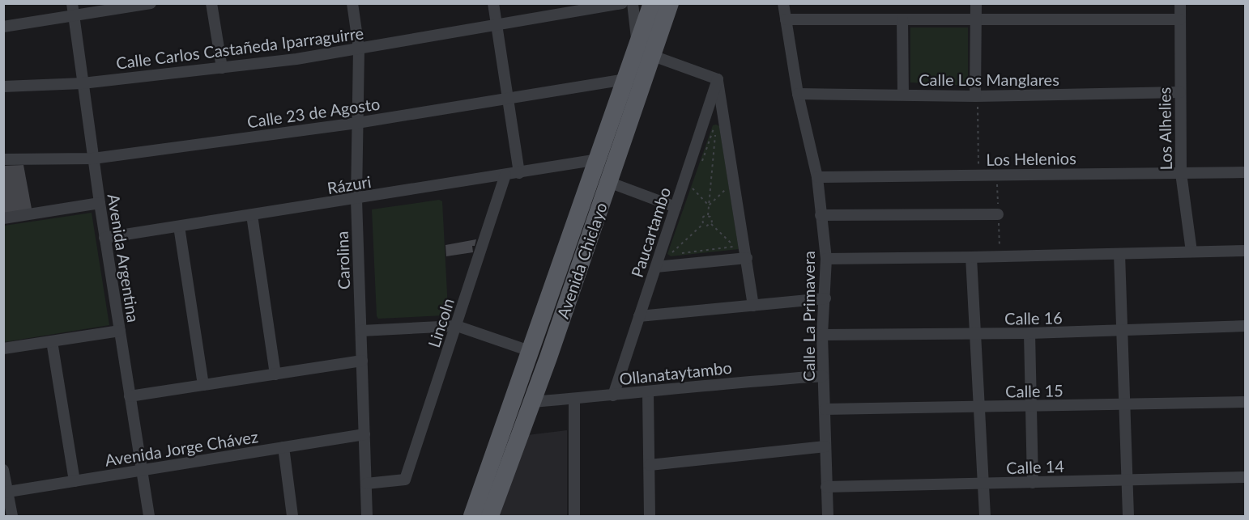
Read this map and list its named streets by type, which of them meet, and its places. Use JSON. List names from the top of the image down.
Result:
{
  "streets": {
    "main road": ["Avenida Chiclayo"],
    "street": [
      "Calle Carlos Castañeda Iparraguirre",
      "Calle Los Manglares",
      "Calle 23 de Agosto",
      "Los Alhelies",
      "Los Helenios",
      "Rázuri",
      "Paucartambo",
      "Avenida Argentina",
      "Carolina",
      "Calle La Primavera",
      "Calle 16",
      "Lincoln",
      "Ollanataytambo",
      "Calle 15",
      "Avenida Jorge Chávez",
      "Calle 14"
    ]
  },
  "crossings": [
    ["Calle Carlos Castañeda Iparraguirre", "Avenida Argentina"],
    ["Calle Carlos Castañeda Iparraguirre", "Carolina"],
    ["Calle Los Manglares", "Los Alhelies"],
    ["Calle Los Manglares", "Calle La Primavera"],
    ["Calle 23 de Agosto", "Avenida Argentina"],
    ["Calle 23 de Agosto", "Carolina"],
    ["Calle 23 de Agosto", "Avenida Chiclayo"],
    ["Los Alhelies", "Los Helenios"],
    ["Los Helenios", "Calle La Primavera"],
    ["Rázuri", "Avenida Argentina"],
    ["Rázuri", "Carolina"],
    ["Rázuri", "Avenida Chiclayo"],
    ["Rázuri", "Lincoln"],
    ["Paucartambo", "Ollanataytambo"],
    ["Avenida Argentina", "Avenida Jorge Chávez"],
    ["Carolina", "Lincoln"],
    ["Carolina", "Avenida Jorge Chávez"],
    ["Avenida Chiclayo", "Ollanataytambo"],
    ["Calle La Primavera", "Calle 16"],
    ["Calle La Primavera", "Ollanataytambo"],
    ["Calle La Primavera", "Calle 15"],
    ["Calle La Primavera", "Calle 14"]
  ]
}
